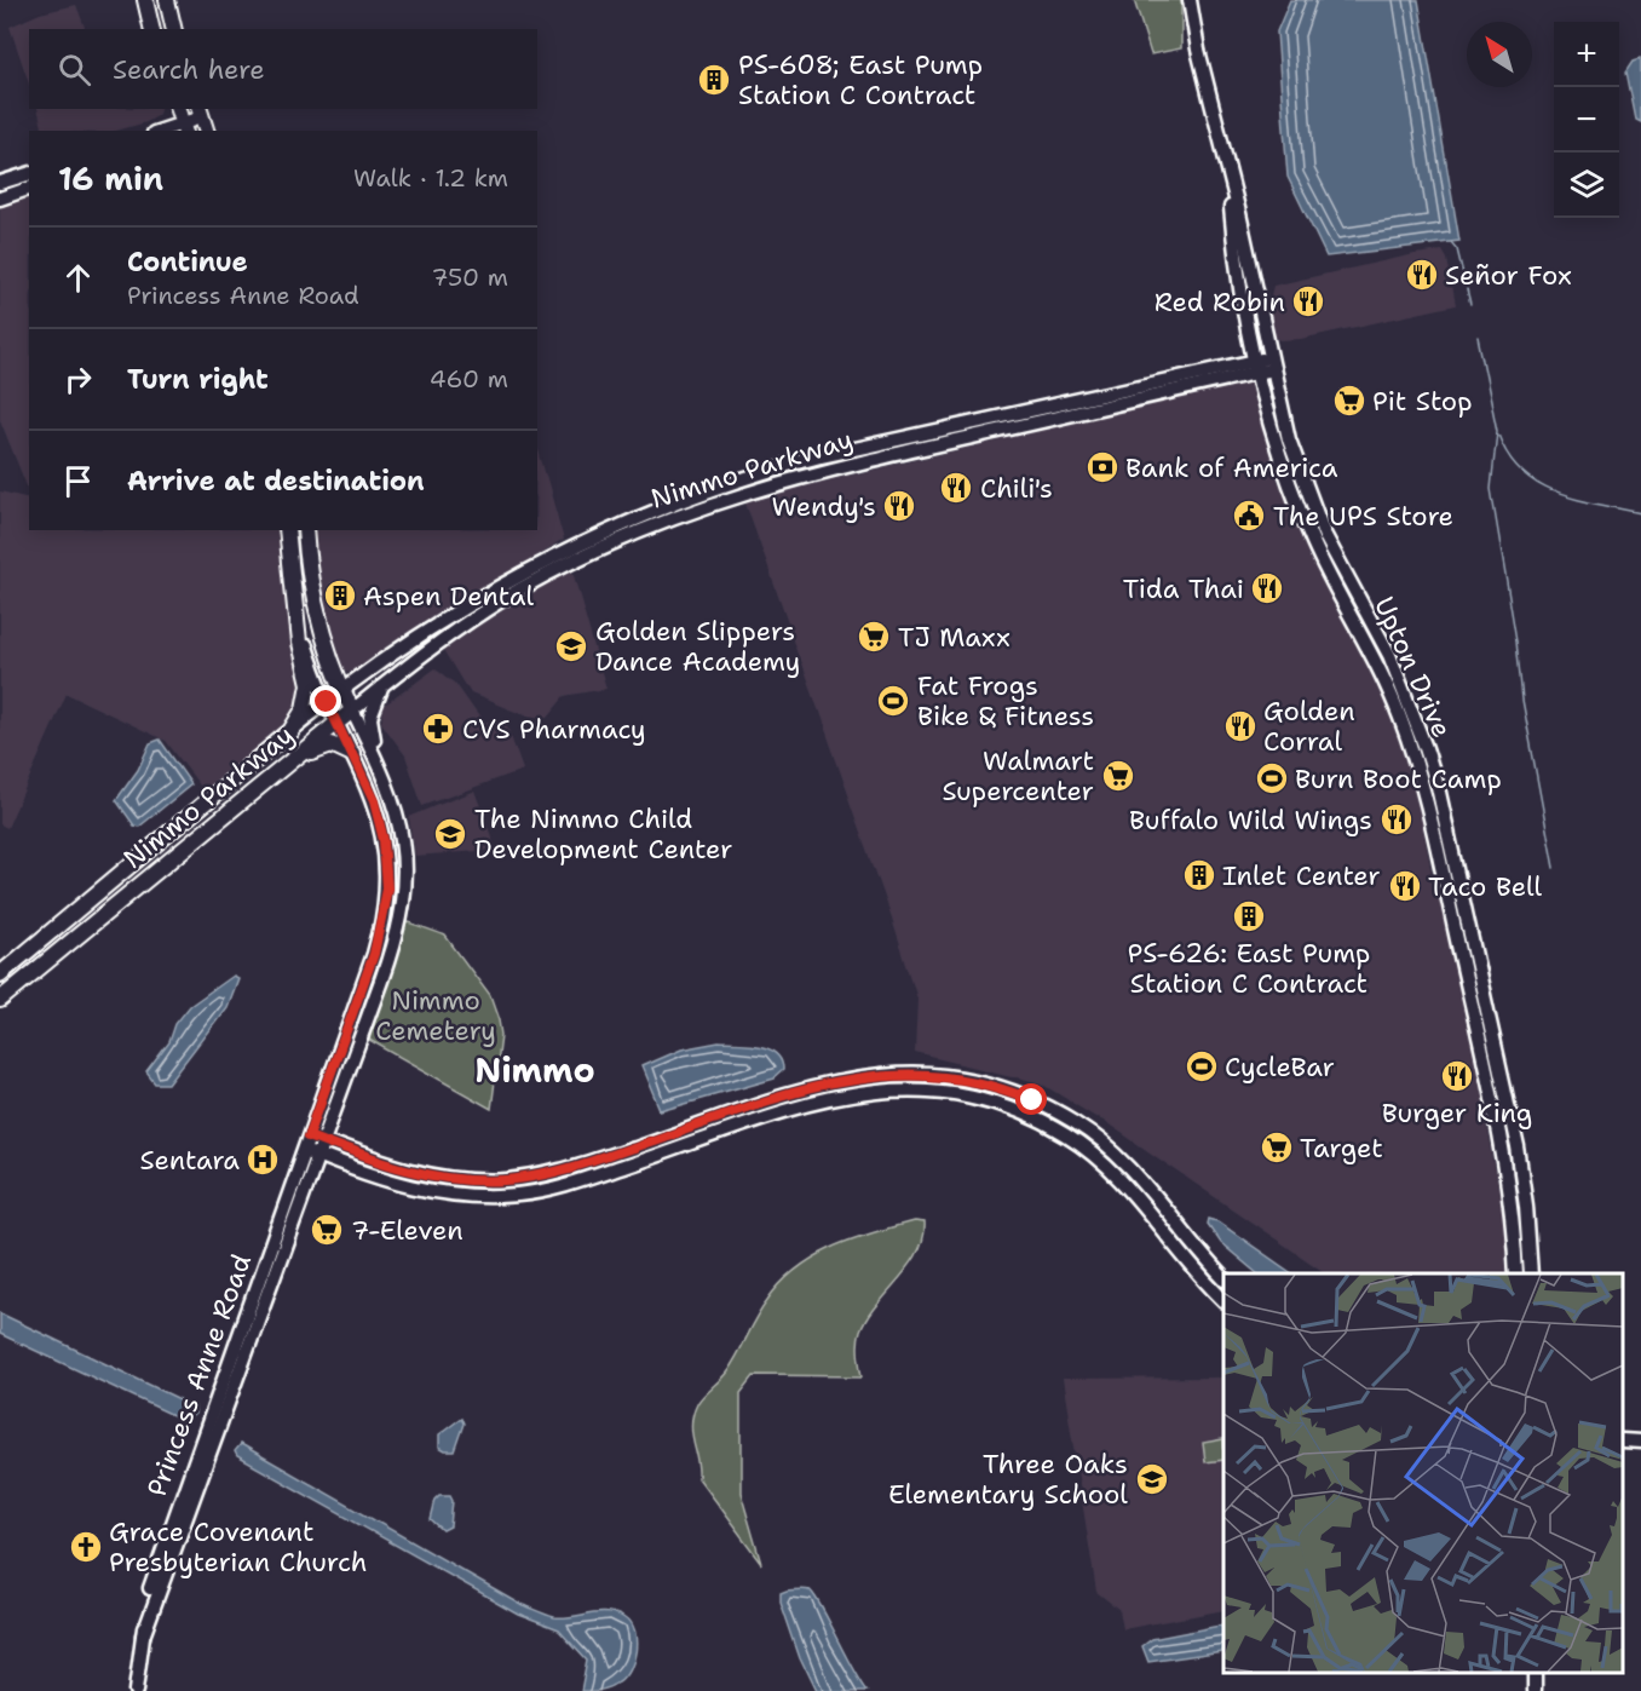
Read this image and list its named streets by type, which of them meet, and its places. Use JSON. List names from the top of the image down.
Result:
{
  "streets": {
    "highway": ["Nimmo Parkway"],
    "main road": ["Upton Drive", "Princess Anne Road"]
  },
  "crossings": [
    ["Nimmo Parkway", "Upton Drive"],
    ["Nimmo Parkway", "Princess Anne Road"]
  ],
  "districts": ["Nimmo"],
  "parks": ["Nimmo Cemetery"],
  "places": {
    "building": [
      "PS-608; East Pump Station C Contract",
      "Aspen Dental",
      "Inlet Center",
      "PS-626: East Pump Station C Contract"
    ],
    "restaurant": [
      "Señor Fox",
      "Red Robin",
      "Chili's",
      "Wendy's",
      "Tida Thai",
      "Golden Corral",
      "Buffalo Wild Wings",
      "Taco Bell",
      "Burger King"
    ],
    "supermarket": [
      "Pit Stop",
      "TJ Maxx",
      "Walmart Supercenter",
      "Target",
      "7-Eleven"
    ],
    "bank": ["Bank of America"],
    "public building": ["The UPS Store"],
    "school or university": ["Golden Slippers Dance Academy", "The Nimmo Child Development Center", "Three Oaks Elementary School"],
    "sports": ["Fat Frogs Bike & Fitness", "Burn Boot Camp", "CycleBar"],
    "pharmacy": ["CVS Pharmacy"],
    "hospital": ["Sentara"],
    "church": ["Grace Covenant Presbyterian Church"]
  },
  "north": "top left",
  "page": {
    "map_buttons": ["+", "−"],
    "search": "Search here",
    "heading": ["16 min", "Walk · 1.2 km"],
    "list": [
      ["Continue", "Princess Anne Road", "750 m"],
      ["Turn right", "460 m"],
      "Arrive at destination"
    ]
  }
}
